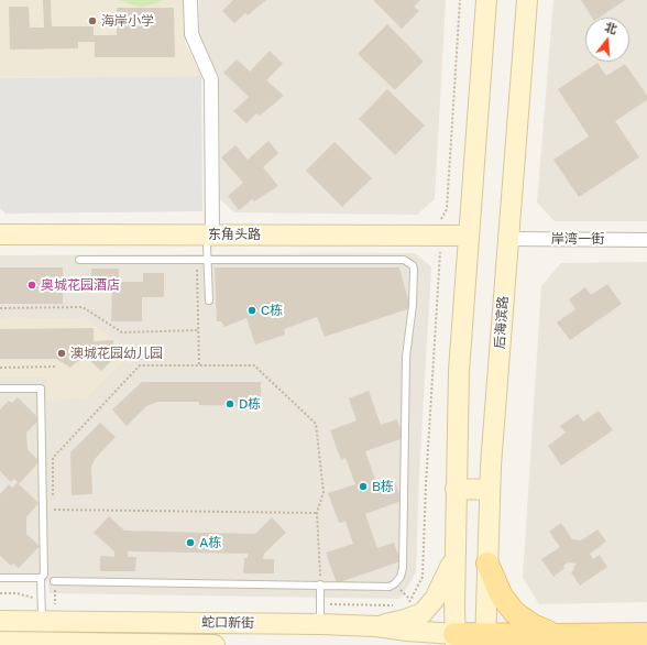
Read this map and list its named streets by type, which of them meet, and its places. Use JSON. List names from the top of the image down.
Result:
{
  "streets": {
    "main road": ["东角头路", "后海滨路", "蛇口新街"],
    "street": ["岸湾一街"]
  },
  "crossings": [
    ["岸湾一街", "后海滨路"]
  ],
  "places": [
    "海岸小学",
    "奥城花园酒店",
    "C栋",
    "澳城花园幼儿园",
    "D栋",
    "B栋",
    "A栋"
  ],
  "north": "top"
}
